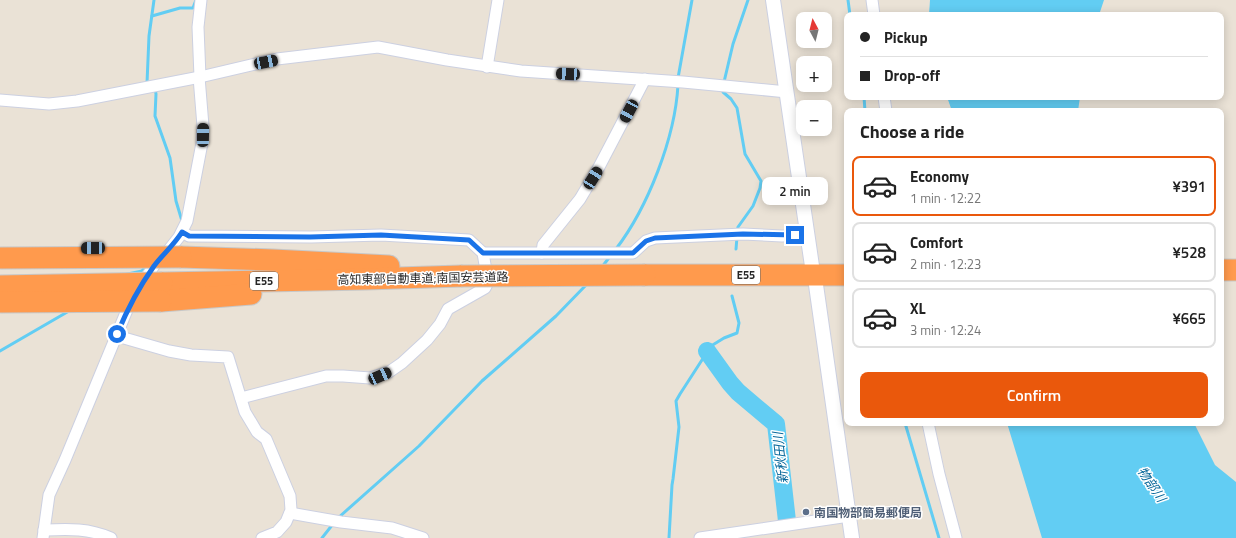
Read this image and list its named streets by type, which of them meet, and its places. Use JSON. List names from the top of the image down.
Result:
{
  "streets": {
    "highway": ["E55", "高知東部自動車道;南国安芸道路"]
  },
  "water": ["新秋田川", "物部川"],
  "places": ["南国物部簡易郵便局"],
  "north": "top",
  "page": {
    "map_buttons": ["+", "−"],
    "banner": ["Pickup", "Drop-off"],
    "heading": "Choose a ride",
    "list": [
      {
        "name": "Economy",
        "note": "1 min · 12:22",
        "value": "¥391"
      },
      {
        "name": "Comfort",
        "note": "2 min · 12:23",
        "value": "¥528"
      },
      {
        "name": "XL",
        "note": "3 min · 12:24",
        "value": "¥665"
      }
    ],
    "bubble": "2 min",
    "buttons": "Confirm"
  }
}
